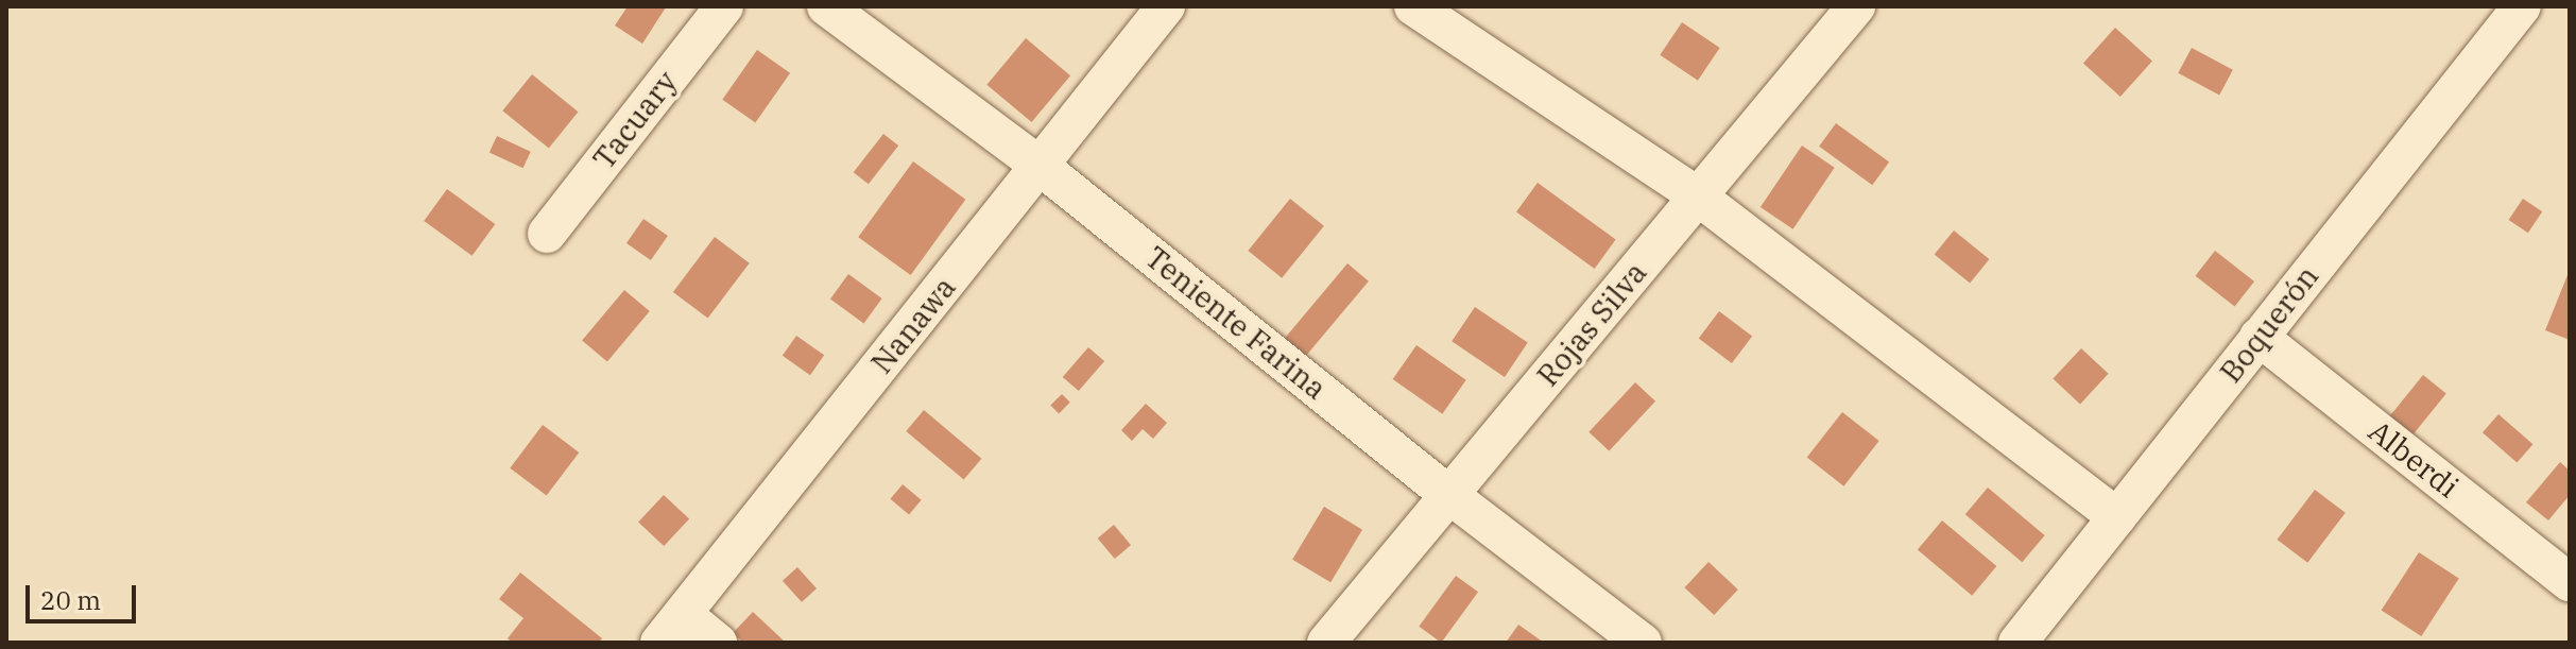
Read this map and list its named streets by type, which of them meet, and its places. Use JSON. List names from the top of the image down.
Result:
{
  "streets": {
    "street": [
      "Tacuary",
      "Teniente Farina",
      "Rojas Silva",
      "Boquerón",
      "Nanawa",
      "Alberdi"
    ]
  },
  "crossings": [
    ["Teniente Farina", "Rojas Silva"],
    ["Teniente Farina", "Nanawa"],
    ["Boquerón", "Alberdi"]
  ],
  "scale_bar": "20 m"
}
